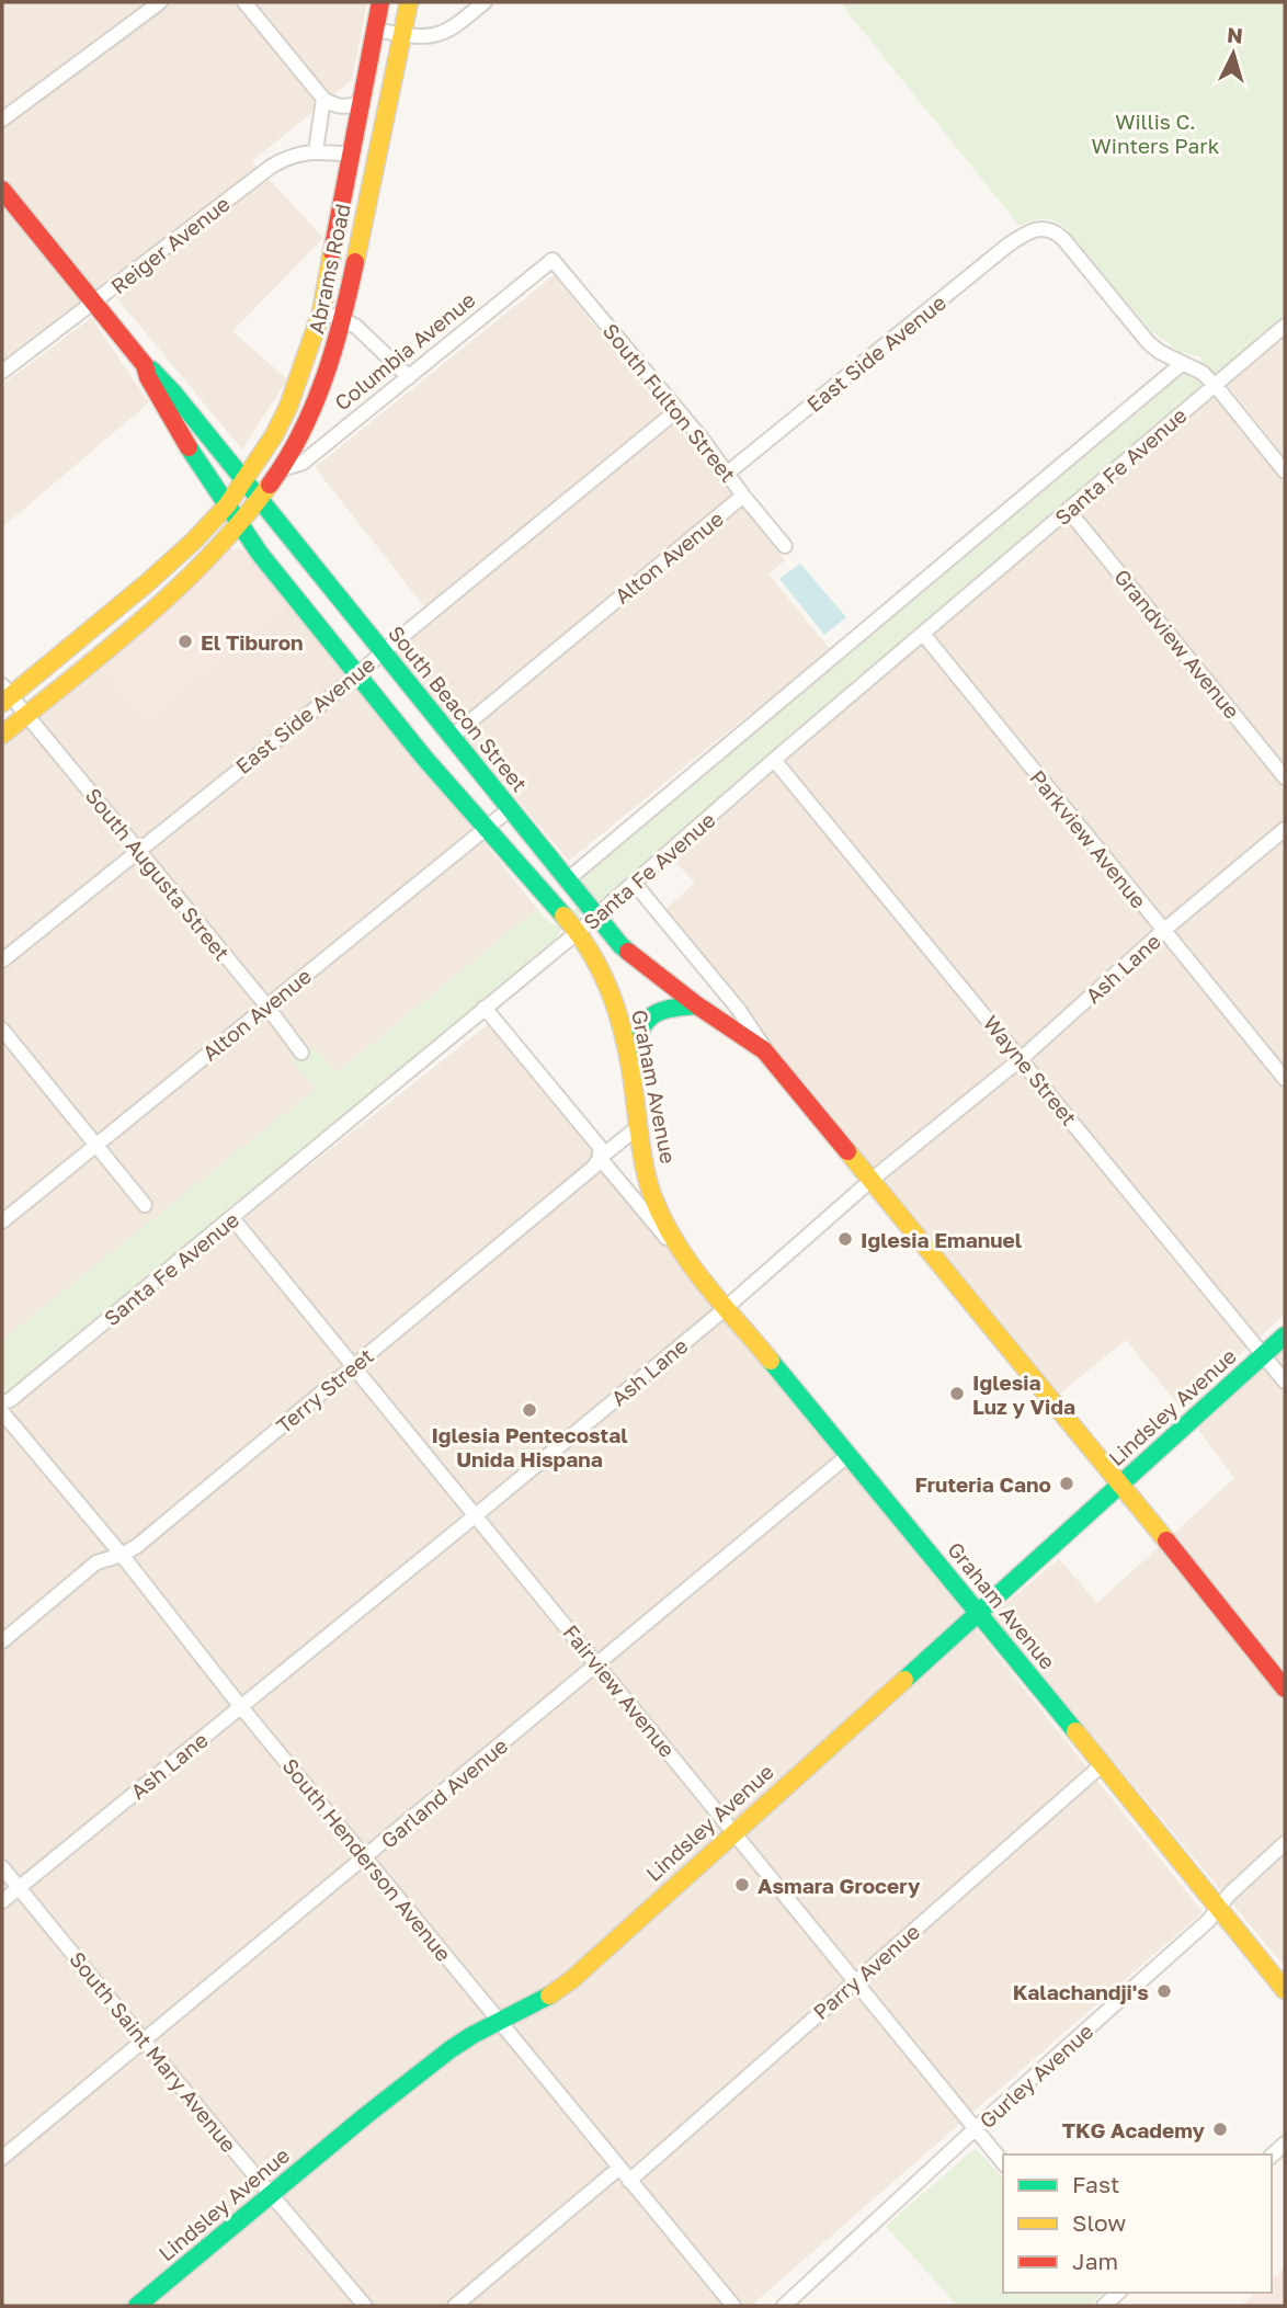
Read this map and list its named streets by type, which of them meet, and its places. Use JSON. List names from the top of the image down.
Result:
{
  "streets": {
    "street": [
      "Reiger Avenue",
      "Abrams Road",
      "Columbia Avenue",
      "East Side Avenue",
      "South Fulton Street",
      "Santa Fe Avenue",
      "Alton Avenue",
      "Grandview Avenue",
      "South Beacon Street",
      "Parkview Avenue",
      "South Augusta Street",
      "Ash Lane",
      "Wayne Street",
      "Graham Avenue",
      "Terry Street",
      "Lindsley Avenue",
      "Fairview Avenue",
      "Garland Avenue",
      "South Henderson Avenue",
      "Parry Avenue",
      "South Saint Mary Avenue",
      "Gurley Avenue"
    ]
  },
  "crossings": [
    ["Reiger Avenue", "Abrams Road"],
    ["Abrams Road", "Columbia Avenue"],
    ["Abrams Road", "South Beacon Street"],
    ["Columbia Avenue", "South Fulton Street"],
    ["East Side Avenue", "South Fulton Street"],
    ["East Side Avenue", "Santa Fe Avenue"],
    ["East Side Avenue", "South Beacon Street"],
    ["East Side Avenue", "South Augusta Street"],
    ["South Fulton Street", "Alton Avenue"],
    ["Santa Fe Avenue", "Grandview Avenue"],
    ["Santa Fe Avenue", "South Beacon Street"],
    ["Santa Fe Avenue", "Parkview Avenue"],
    ["Santa Fe Avenue", "Wayne Street"],
    ["Santa Fe Avenue", "Graham Avenue"],
    ["Santa Fe Avenue", "Fairview Avenue"],
    ["Alton Avenue", "South Beacon Street"],
    ["Alton Avenue", "South Augusta Street"],
    ["South Beacon Street", "Ash Lane"],
    ["South Beacon Street", "Lindsley Avenue"],
    ["Parkview Avenue", "Ash Lane"],
    ["Ash Lane", "Wayne Street"],
    ["Ash Lane", "Graham Avenue"],
    ["Ash Lane", "Fairview Avenue"],
    ["Ash Lane", "South Henderson Avenue"],
    ["Ash Lane", "South Saint Mary Avenue"],
    ["Wayne Street", "Lindsley Avenue"],
    ["Graham Avenue", "Terry Street"],
    ["Graham Avenue", "Lindsley Avenue"],
    ["Graham Avenue", "Garland Avenue"],
    ["Graham Avenue", "Parry Avenue"],
    ["Graham Avenue", "Gurley Avenue"],
    ["Terry Street", "Fairview Avenue"],
    ["Terry Street", "South Henderson Avenue"],
    ["Lindsley Avenue", "Fairview Avenue"],
    ["Lindsley Avenue", "South Henderson Avenue"],
    ["Lindsley Avenue", "South Saint Mary Avenue"],
    ["Fairview Avenue", "Garland Avenue"],
    ["Fairview Avenue", "Parry Avenue"],
    ["Fairview Avenue", "Gurley Avenue"],
    ["Garland Avenue", "South Henderson Avenue"],
    ["Garland Avenue", "South Saint Mary Avenue"],
    ["South Henderson Avenue", "Parry Avenue"]
  ],
  "parks": ["Willis C. Winters Park"],
  "places": [
    "El Tiburon",
    "Iglesia Emanuel",
    "Iglesia Luz y Vida",
    "Iglesia Pentecostal Unida Hispana",
    "Fruteria Cano",
    "Asmara Grocery",
    "Kalachandji's",
    "TKG Academy"
  ],
  "legend": ["Fast", "Slow", "Jam"],
  "north": "top"
}
